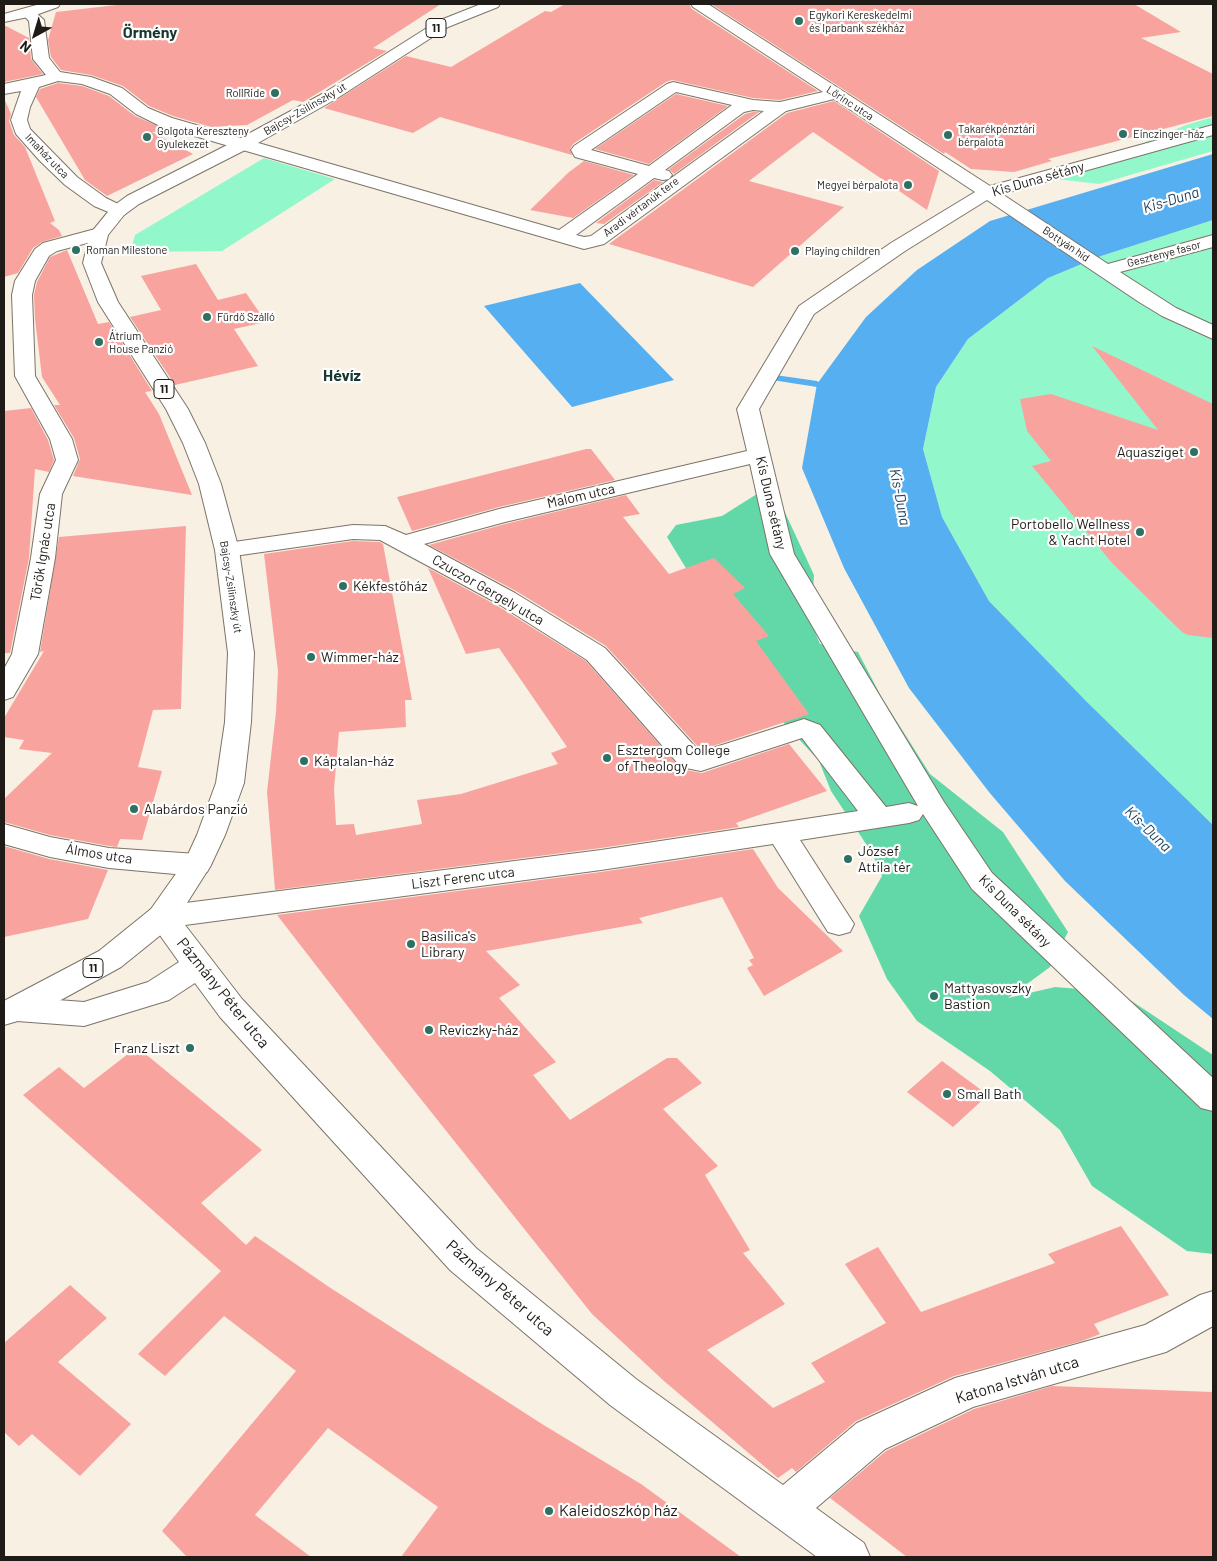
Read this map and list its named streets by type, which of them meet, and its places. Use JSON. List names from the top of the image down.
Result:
{
  "streets": {
    "street": [
      "11",
      "Lőrinc utca",
      "Bajcsy-Zsilinszky út",
      "Imaház utca",
      "Kis Duna sétány",
      "Aradi vértanúk tere",
      "Bottyán híd",
      "Gesztenye fasor",
      "Malom utca",
      "Török Ignác utca",
      "Czuczor Gergely utca",
      "Álmos utca",
      "Liszt Ferenc utca",
      "Pázmány Péter utca",
      "Katona István utca"
    ]
  },
  "crossings": [
    ["11", "Bajcsy-Zsilinszky út"],
    ["11", "Liszt Ferenc utca"],
    ["11", "Pázmány Péter utca"],
    ["Lőrinc utca", "Kis Duna sétány"],
    ["Lőrinc utca", "Aradi vértanúk tere"],
    ["Lőrinc utca", "Bottyán híd"],
    ["Bajcsy-Zsilinszky út", "Imaház utca"],
    ["Bajcsy-Zsilinszky út", "Török Ignác utca"],
    ["Bajcsy-Zsilinszky út", "Czuczor Gergely utca"],
    ["Bajcsy-Zsilinszky út", "Álmos utca"],
    ["Bajcsy-Zsilinszky út", "Liszt Ferenc utca"],
    ["Bajcsy-Zsilinszky út", "Pázmány Péter utca"],
    ["Kis Duna sétány", "Bottyán híd"],
    ["Kis Duna sétány", "Malom utca"],
    ["Malom utca", "Czuczor Gergely utca"],
    ["Liszt Ferenc utca", "Pázmány Péter utca"],
    ["Pázmány Péter utca", "Katona István utca"]
  ],
  "districts": ["Örmény", "Hévíz"],
  "water": ["Kis-Duna"],
  "places": [
    "Egykori Kereskedelmi és Iparbank székház",
    "RollRide",
    "Einczinger-ház",
    "Takarékpénztári bérpalota",
    "Golgota Kereszteny Gyulekezet",
    "Megyei bérpalota",
    "Roman Milestone",
    "Playing children",
    "Fürdő Szálló",
    "Átrium House Panzió",
    "Aquasziget",
    "Portobello Wellness & Yacht Hotel",
    "Kékfestőház",
    "Wimmer-ház",
    "Esztergom College of Theology",
    "Káptalan-ház",
    "Alabárdos Panzió",
    "József Attila tér",
    "Basilica's Library",
    "Mattyasovszky Bastion",
    "Reviczky-ház",
    "Franz Liszt",
    "Small Bath",
    "Kaleidoszkóp ház"
  ],
  "north": "bottom left"
}
